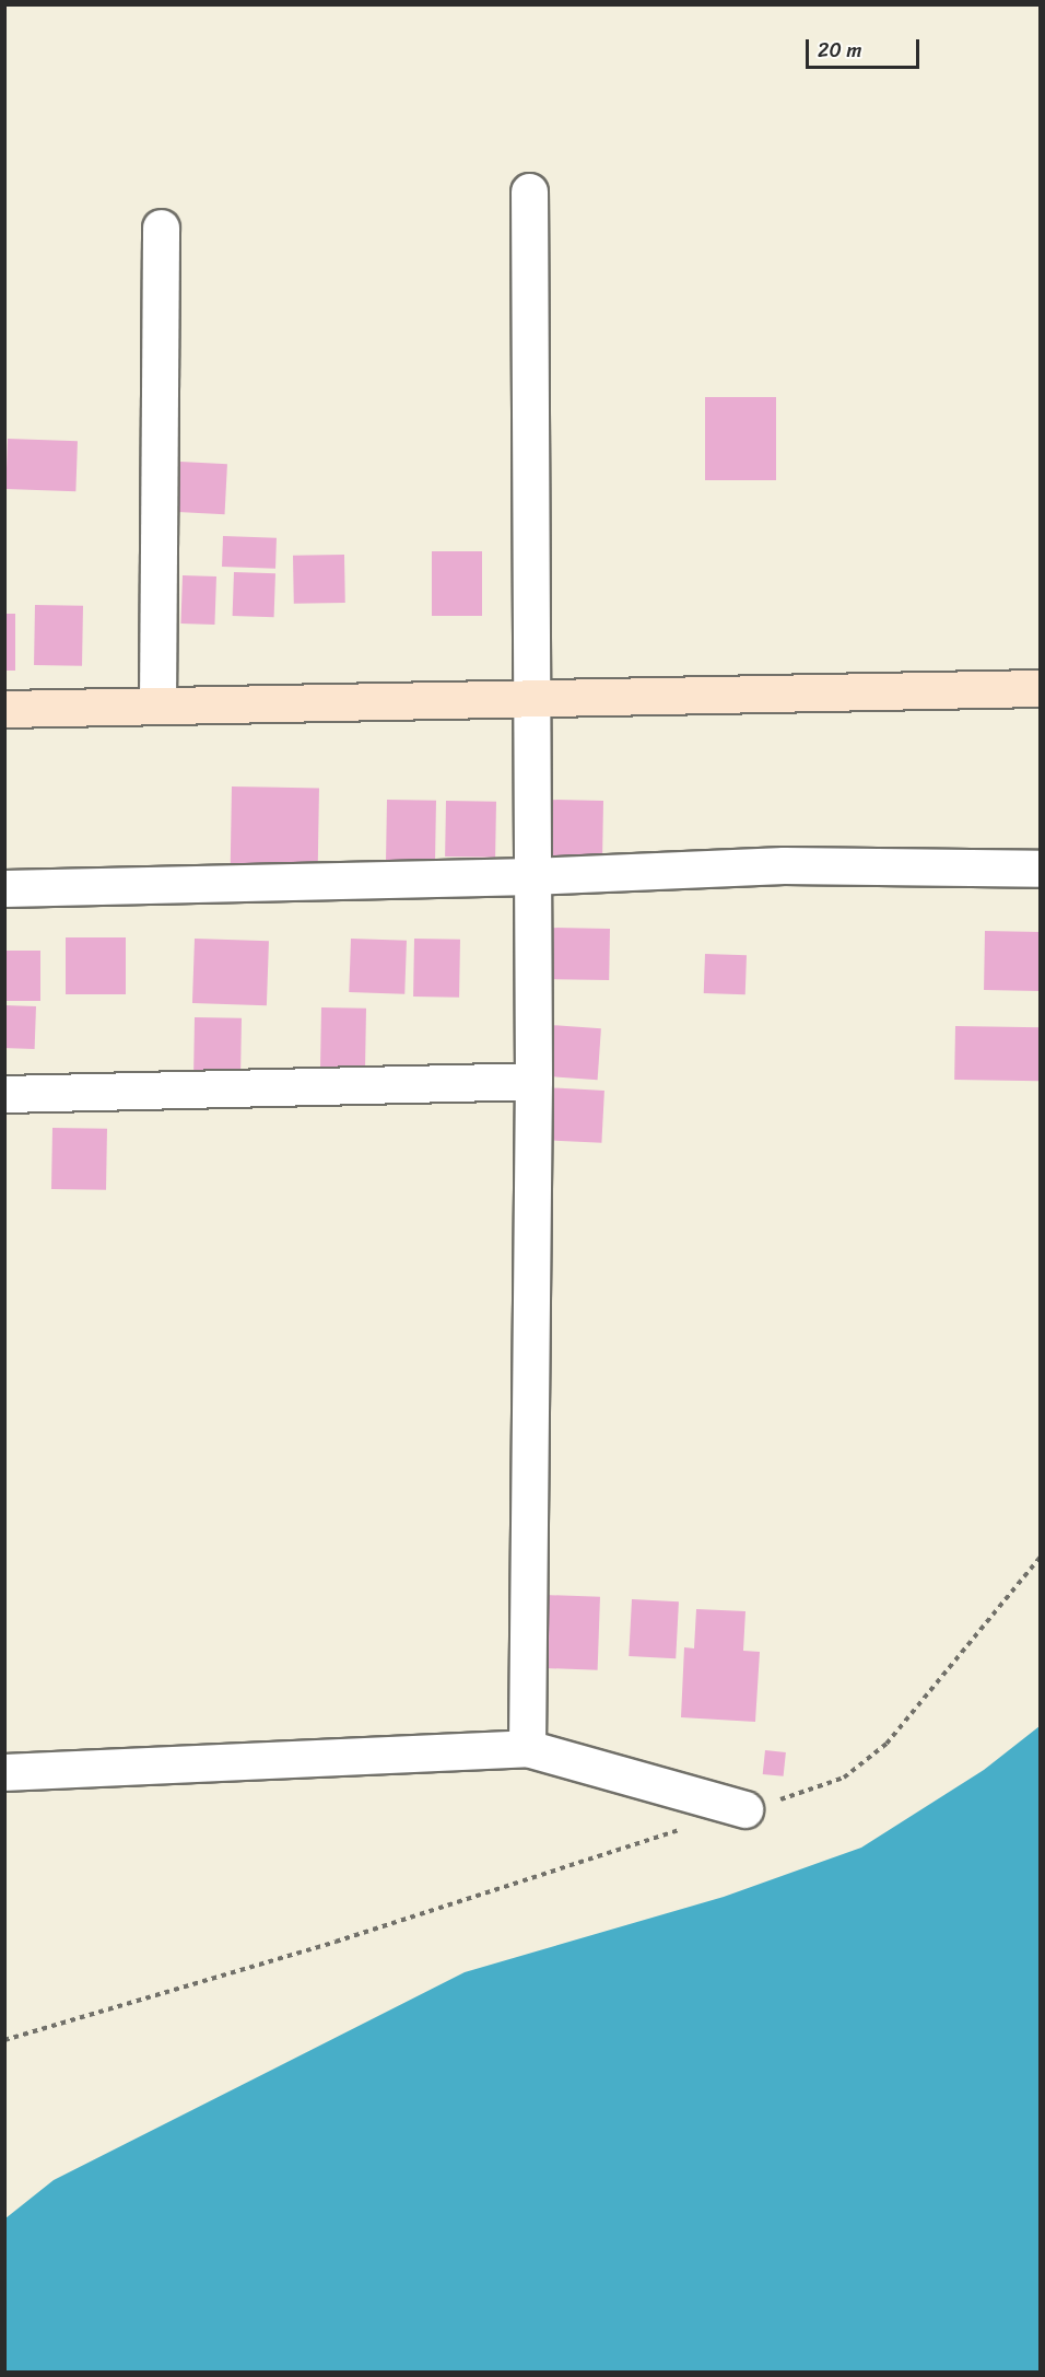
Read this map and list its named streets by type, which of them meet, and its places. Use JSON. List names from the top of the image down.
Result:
{
  "scale_bar": "20 m"
}
